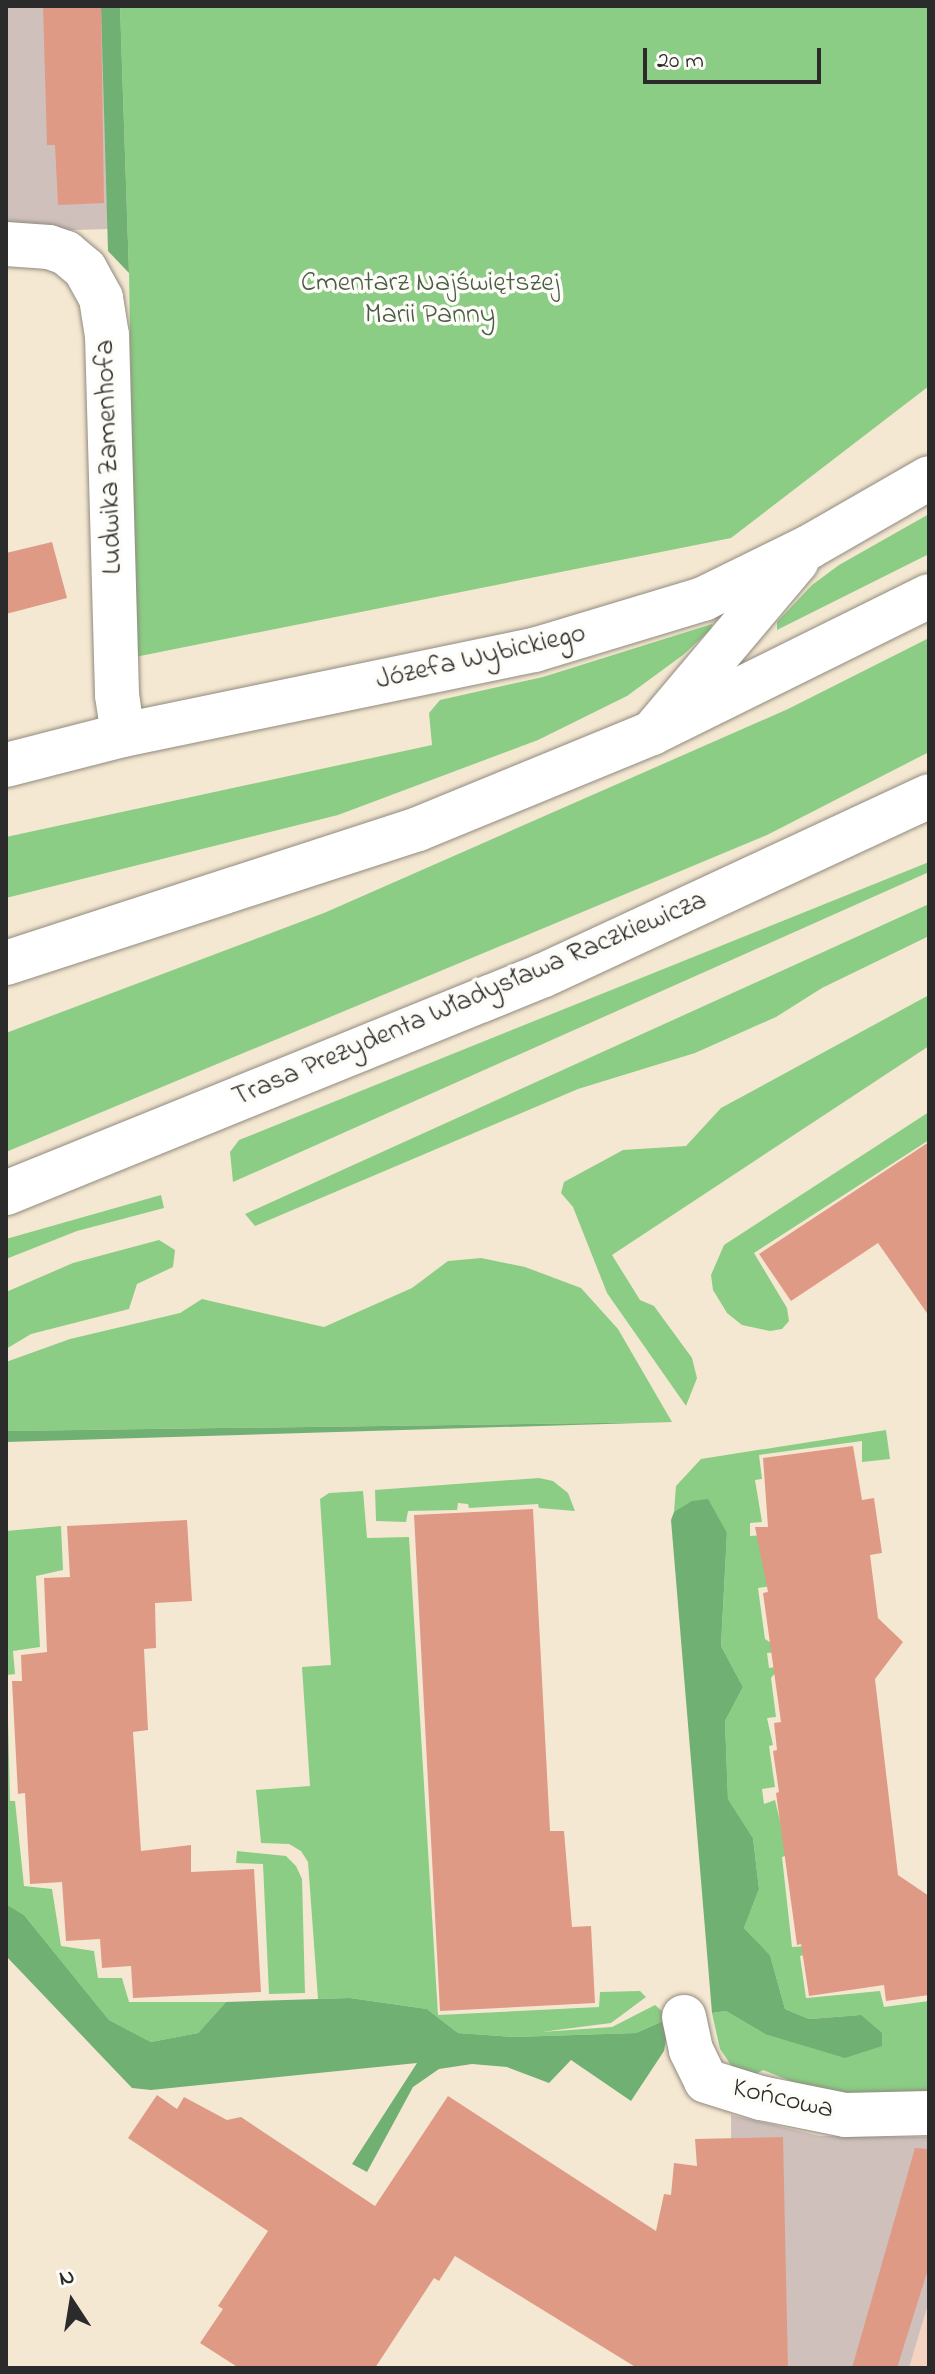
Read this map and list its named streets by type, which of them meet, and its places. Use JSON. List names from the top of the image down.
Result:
{
  "streets": {
    "street": [
      "Ludwika Zamenhofa",
      "Józefa Wybickiego",
      "Trasa Prezydenta Władysława Raczkiewicza",
      "Końcowa"
    ]
  },
  "crossings": [
    ["Ludwika Zamenhofa", "Józefa Wybickiego"]
  ],
  "parks": ["Cmentarz Najświętszej Marii Panny"],
  "scale_bar": "20 m",
  "north": "top"
}
